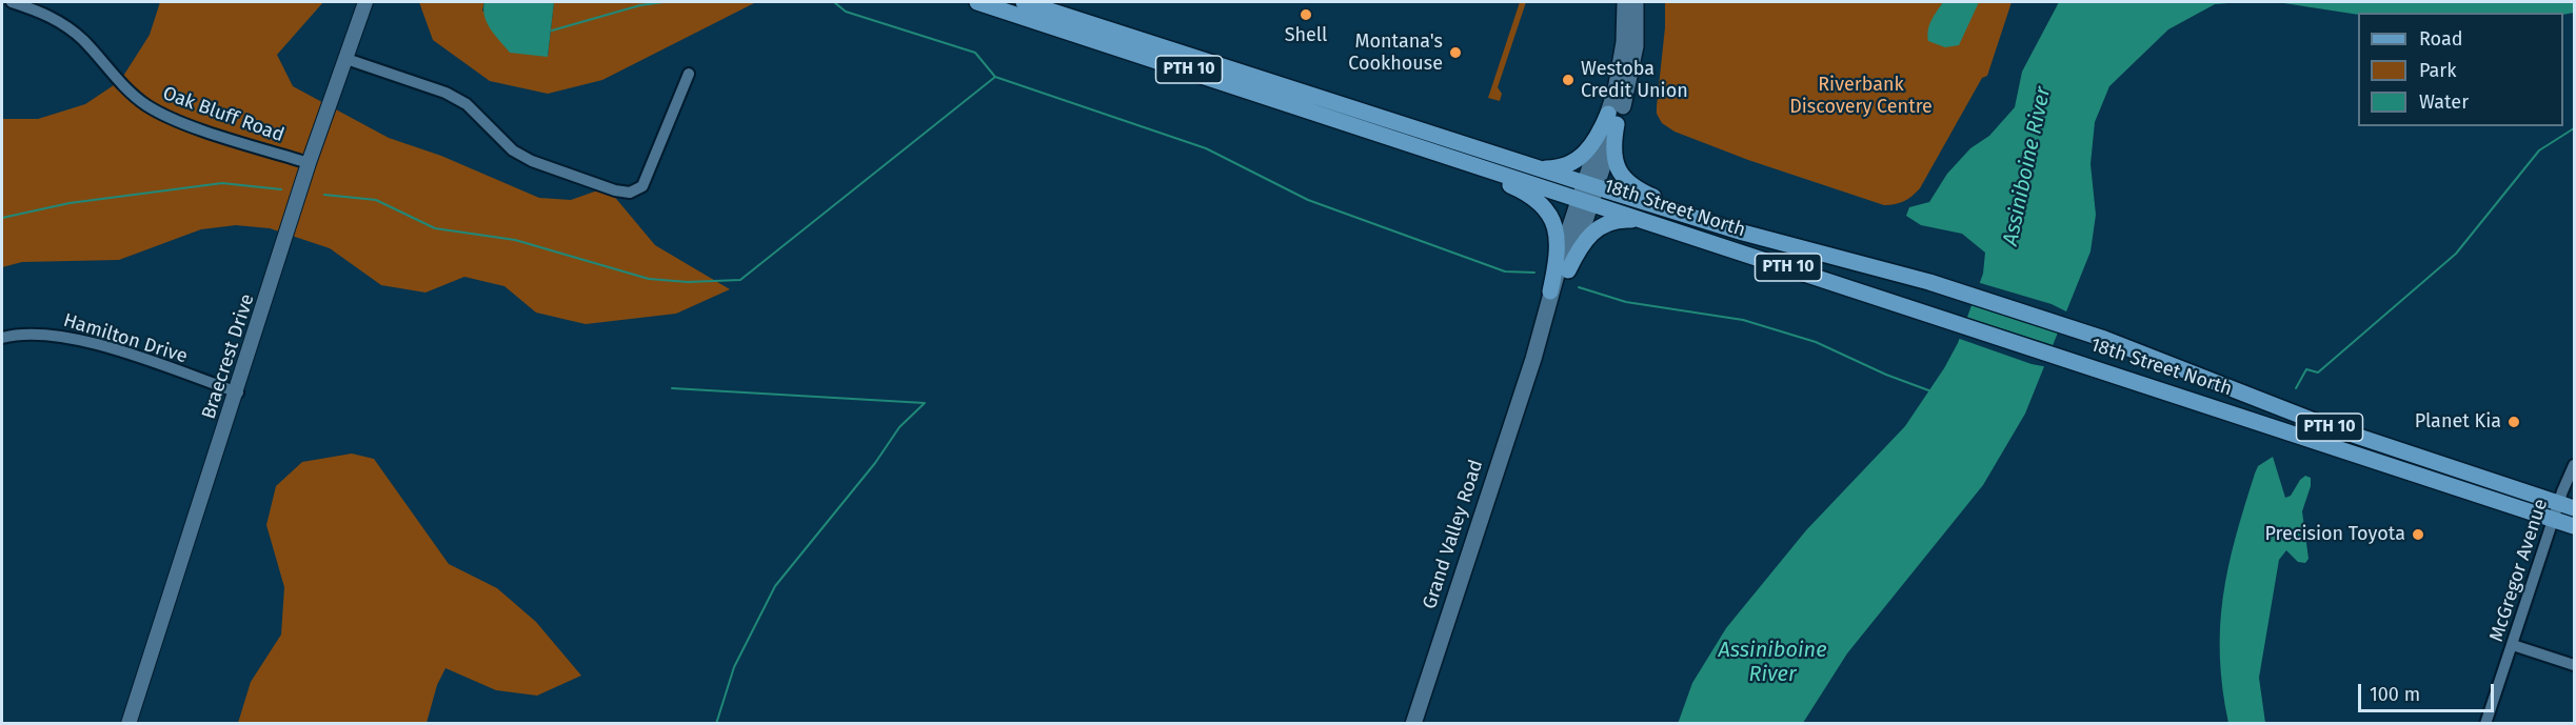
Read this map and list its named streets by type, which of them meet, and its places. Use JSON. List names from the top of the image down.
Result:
{
  "streets": {
    "main road": ["PTH 10", "18th Street North", "Grand Valley Road"],
    "street": [
      "Oak Bluff Road",
      "Hamilton Drive",
      "Braecrest Drive",
      "McGregor Avenue"
    ]
  },
  "crossings": [
    ["Oak Bluff Road", "Braecrest Drive"],
    ["18th Street North", "Grand Valley Road"],
    ["18th Street North", "McGregor Avenue"],
    ["Hamilton Drive", "Braecrest Drive"]
  ],
  "water": ["Assiniboine River"],
  "parks": ["Riverbank Discovery Centre"],
  "places": [
    "Shell",
    "Montana's Cookhouse",
    "Westoba Credit Union",
    "Planet Kia",
    "Precision Toyota"
  ],
  "legend": ["Road", "Park", "Water"],
  "scale_bar": "100 m"
}
